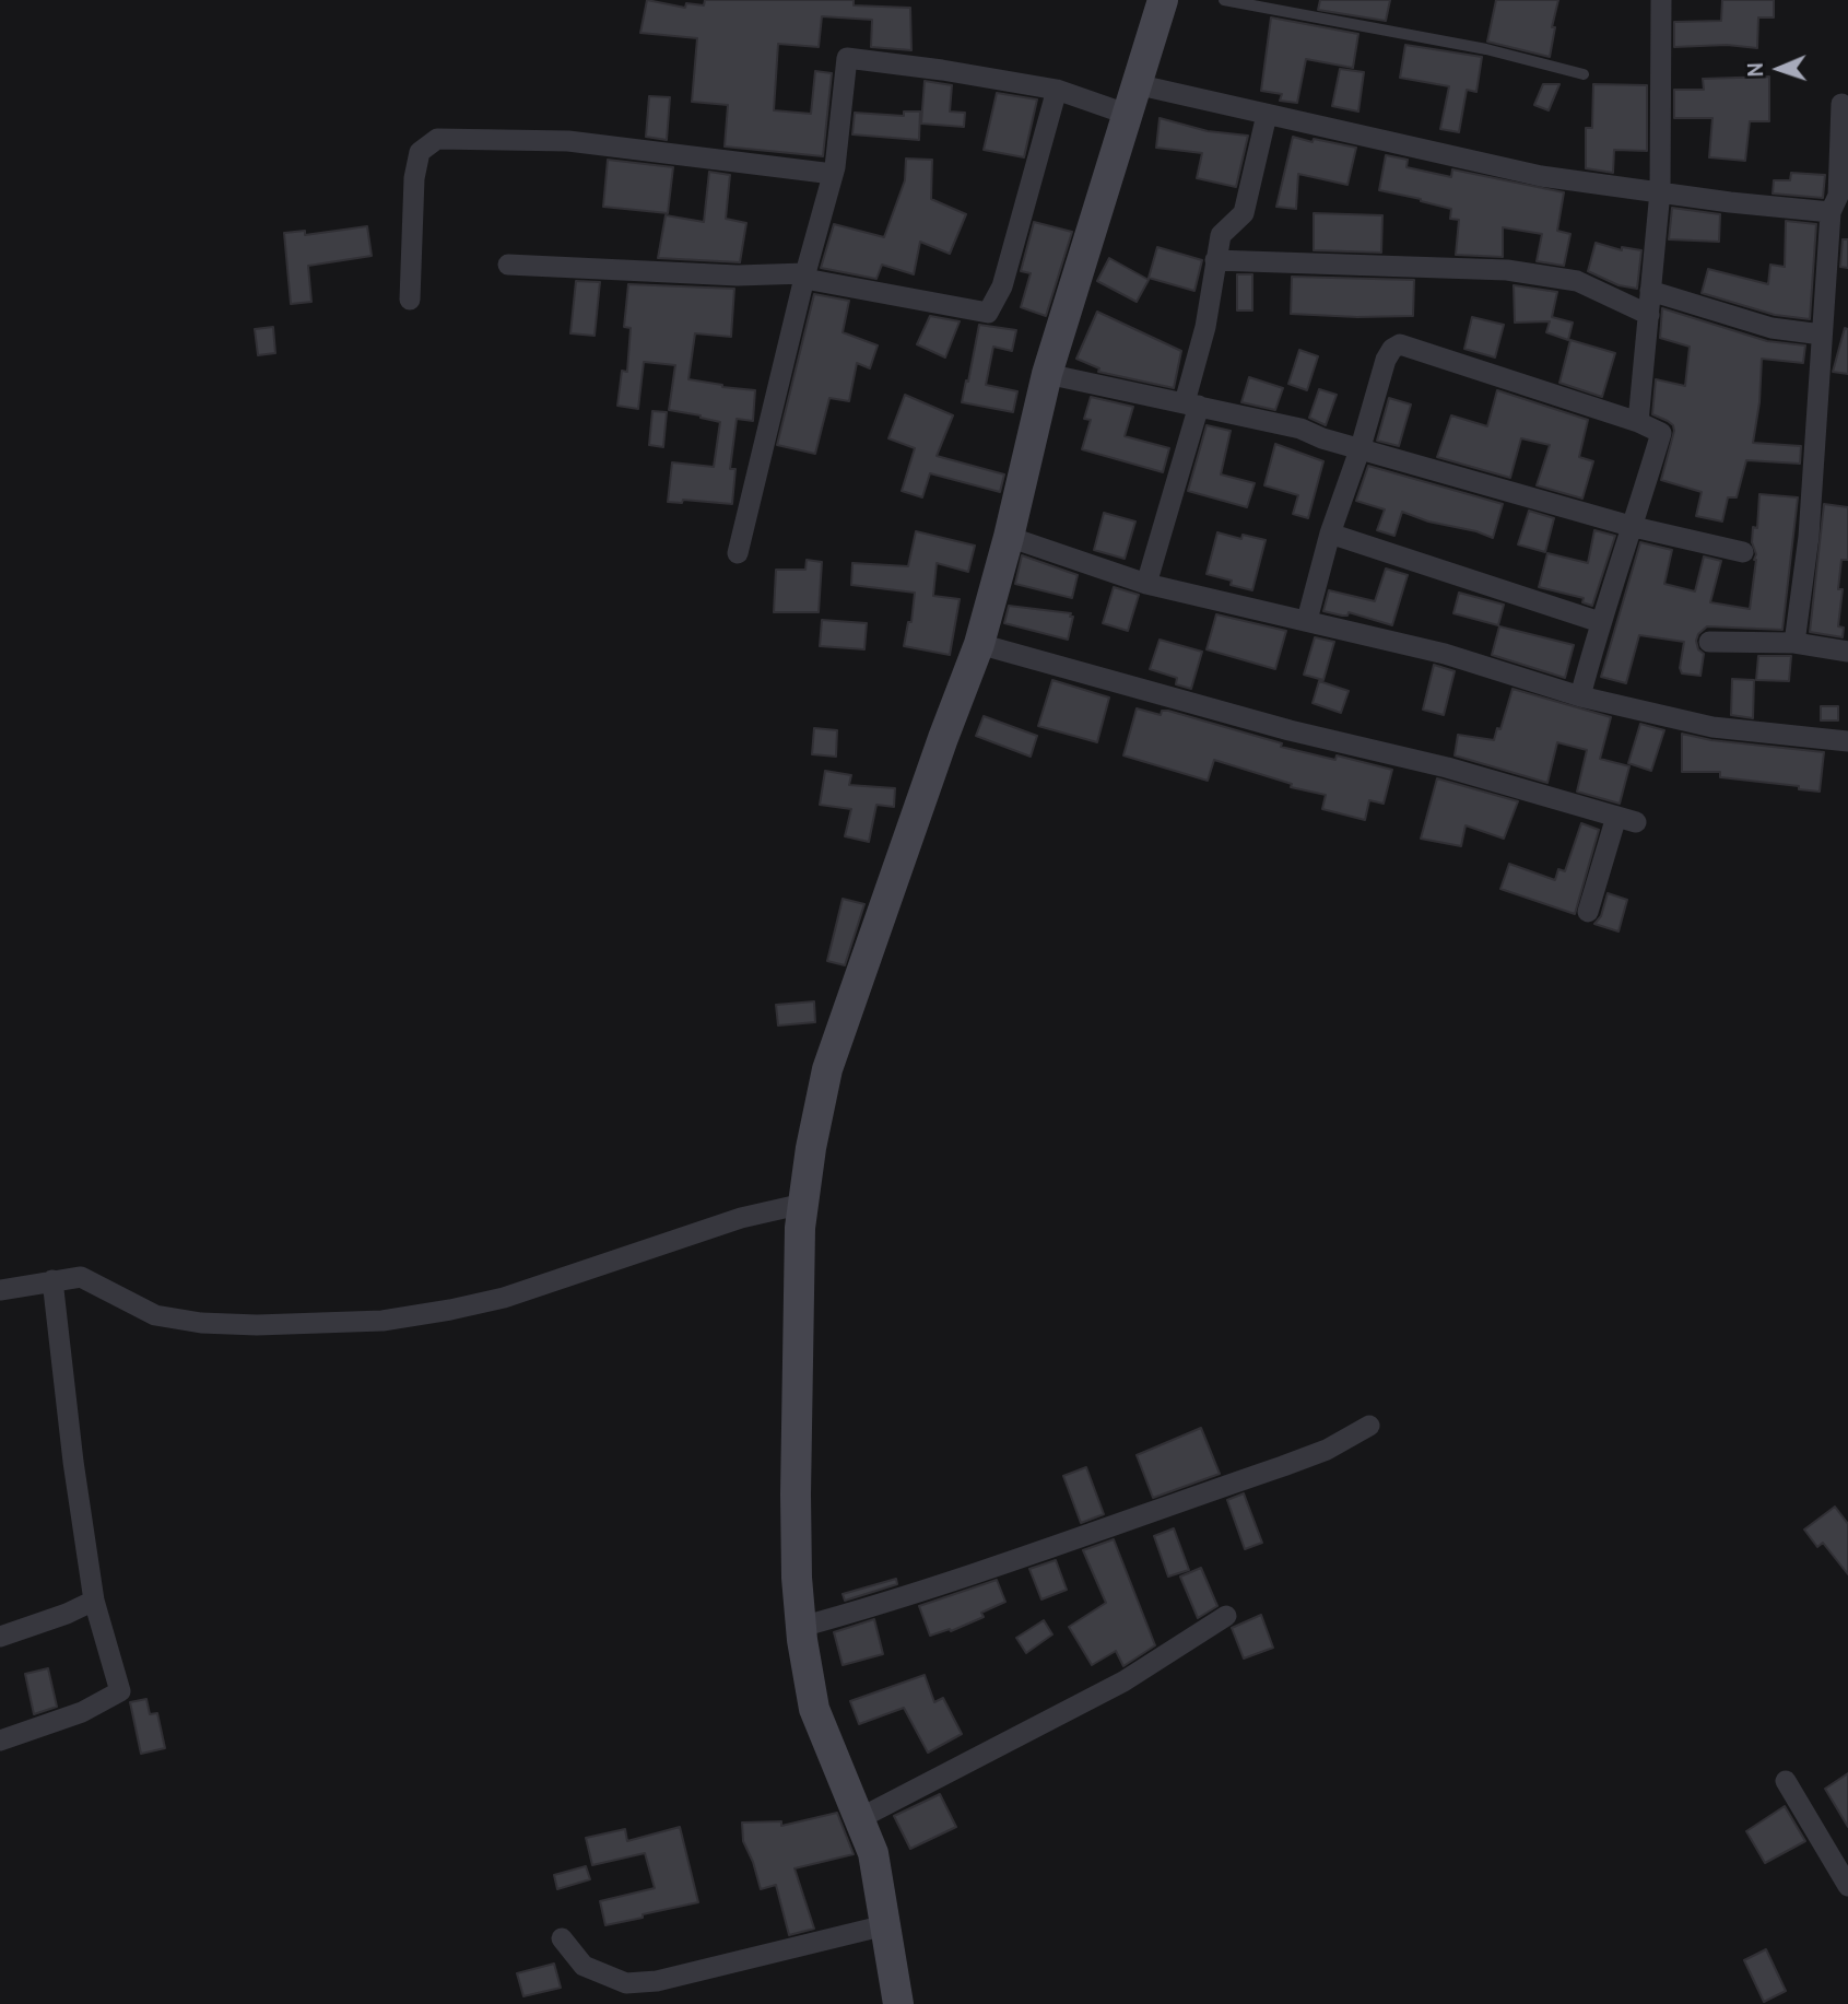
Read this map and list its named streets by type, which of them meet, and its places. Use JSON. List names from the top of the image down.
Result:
{
  "north": "left"
}
